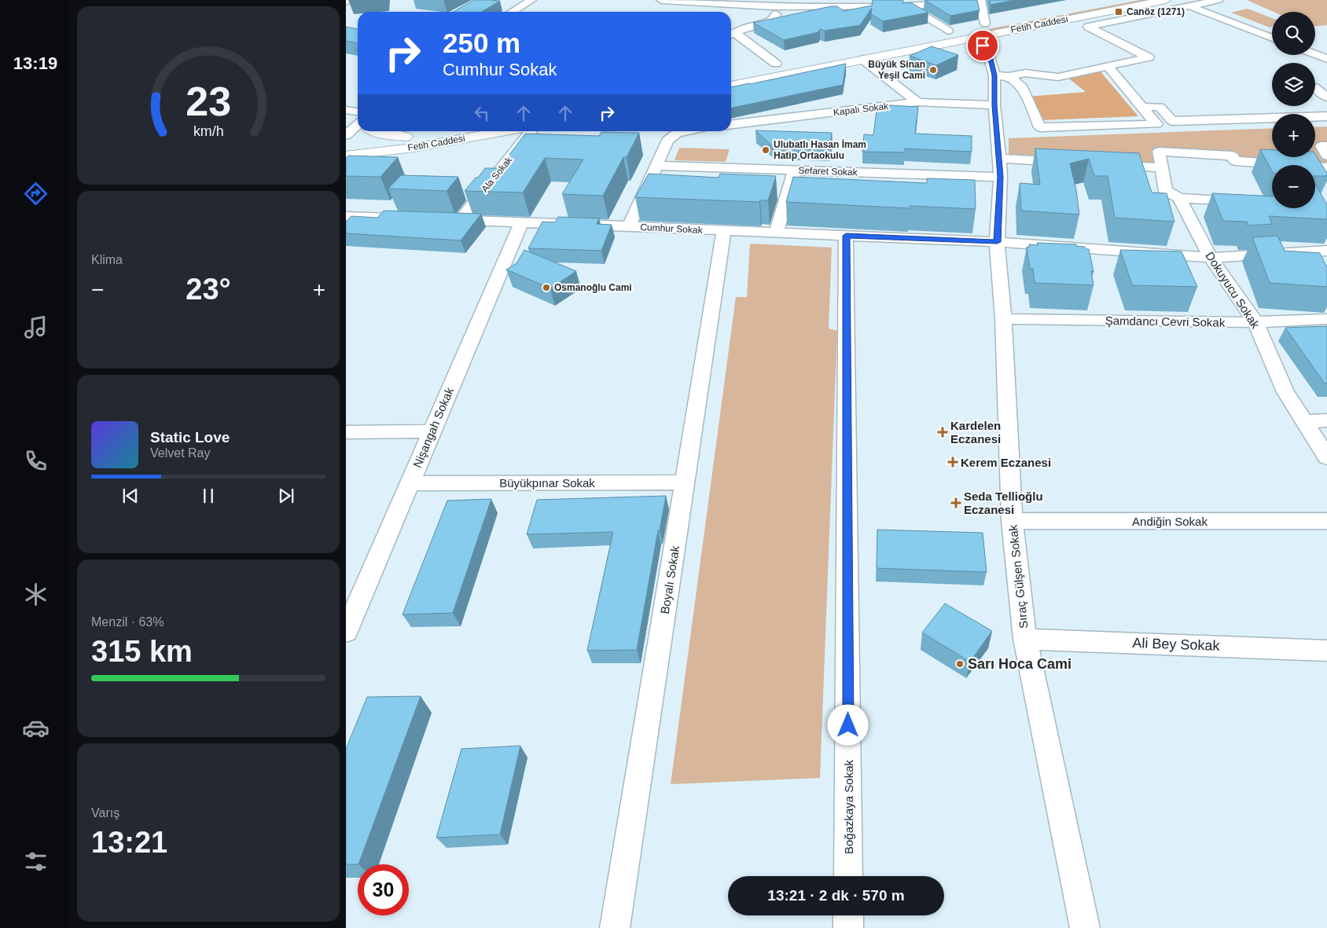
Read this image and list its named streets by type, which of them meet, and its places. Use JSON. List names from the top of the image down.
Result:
{
  "streets": {
    "main road": ["Fetih Caddesi"],
    "street": [
      "Kapalı Sokak",
      "Sefaret Sokak",
      "Ala Sokak",
      "Cumhur Sokak",
      "Dokuyucu Sokak",
      "Şamdancı Cevri Sokak",
      "Nişangah Sokak",
      "Büyükpınar Sokak",
      "Andiğin Sokak",
      "Sıraç Gülşen Sokak",
      "Boyalı Sokak",
      "Ali Bey Sokak",
      "Boğazkaya Sokak"
    ]
  },
  "crossings": [
    ["Fetih Caddesi", "Sıraç Gülşen Sokak"],
    ["Kapalı Sokak", "Sıraç Gülşen Sokak"],
    ["Sefaret Sokak", "Sıraç Gülşen Sokak"],
    ["Ala Sokak", "Cumhur Sokak"],
    ["Cumhur Sokak", "Dokuyucu Sokak"],
    ["Cumhur Sokak", "Nişangah Sokak"],
    ["Cumhur Sokak", "Sıraç Gülşen Sokak"],
    ["Cumhur Sokak", "Boyalı Sokak"],
    ["Cumhur Sokak", "Boğazkaya Sokak"],
    ["Dokuyucu Sokak", "Şamdancı Cevri Sokak"],
    ["Şamdancı Cevri Sokak", "Sıraç Gülşen Sokak"],
    ["Nişangah Sokak", "Büyükpınar Sokak"],
    ["Büyükpınar Sokak", "Boyalı Sokak"],
    ["Andiğin Sokak", "Sıraç Gülşen Sokak"],
    ["Sıraç Gülşen Sokak", "Ali Bey Sokak"]
  ],
  "places": {
    "transit": ["Canöz (1271)"],
    "other": [
      "Büyük Sinan Yeşil Cami",
      "Ulubatlı Hasan İmam Hatip Ortaokulu",
      "Osmanoğlu Cami",
      "Sarı Hoca Cami"
    ],
    "health": ["Kardelen Eczanesi", "Kerem Eczanesi", "Seda Tellioğlu Eczanesi"]
  },
  "page": {
    "tabs": "13:19",
    "map_buttons": ["+", "−"],
    "turn": ["250 m", "Cumhur Sokak"],
    "tile": [
      "Klima",
      ["Menzil · 63%", "315 km"],
      ["Varış", "13:21"]
    ],
    "heat": ["−", "23°", "+"],
    "song": ["Static Love", "Velvet Ray"],
    "limit": "30",
    "trip": "13:21 · 2 dk · 570 m",
    "gauge": ["23", "km/h"]
  }
}
